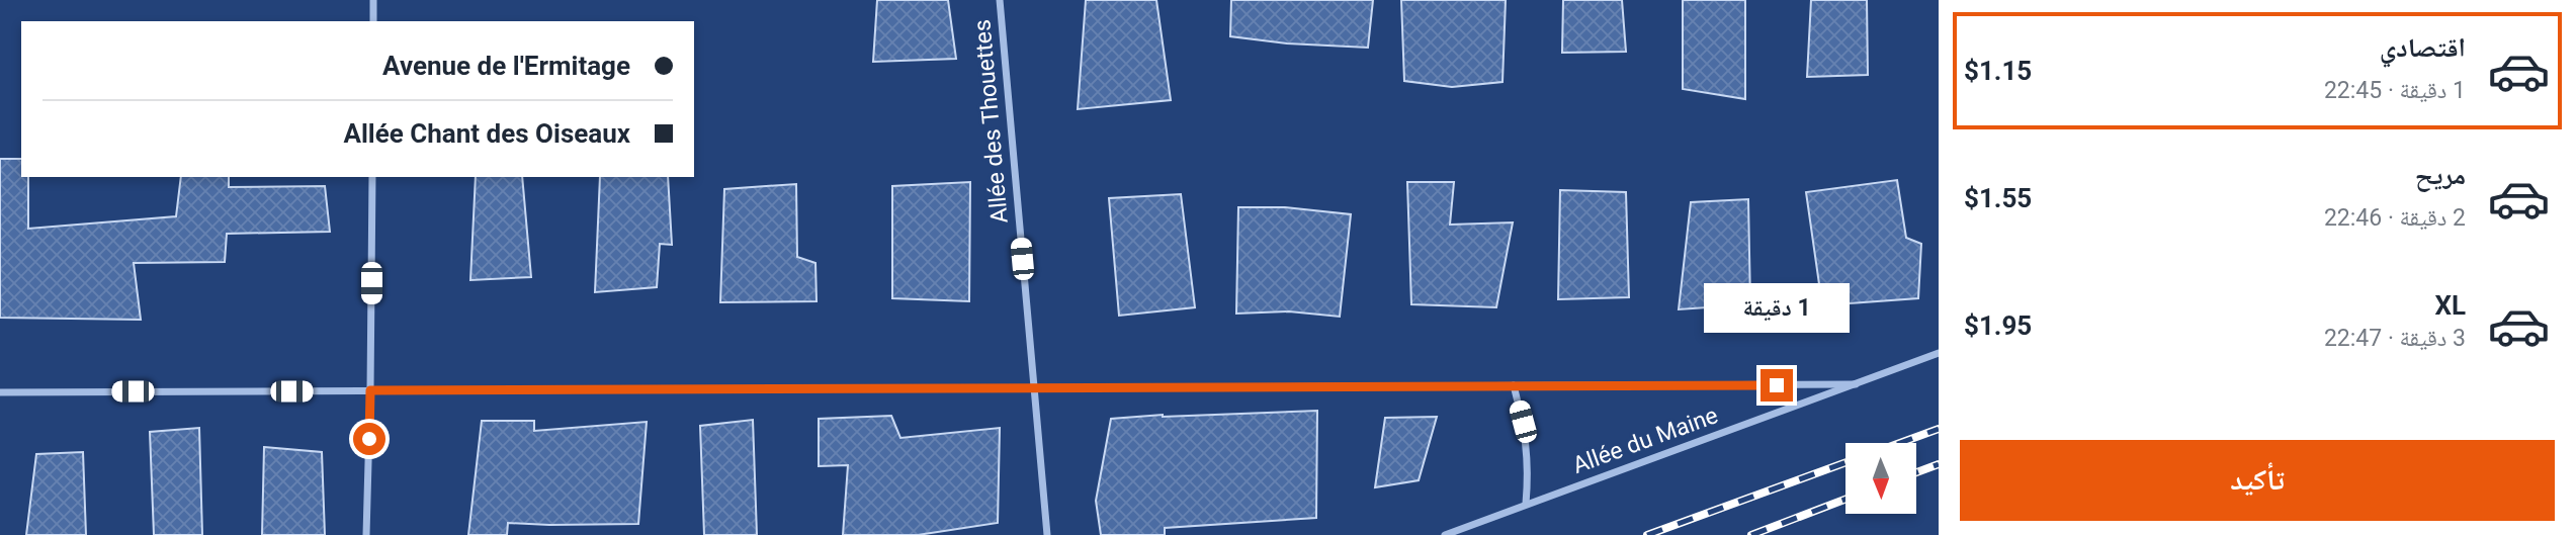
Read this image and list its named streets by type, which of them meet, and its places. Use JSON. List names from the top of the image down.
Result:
{
  "streets": {
    "street": ["Allée des Thouettes", "Allée du Maine"]
  },
  "north": "bottom",
  "page": {
    "list": [
      {
        "name": "اقتصادي",
        "note": "1 دقيقة · 22:45",
        "value": "$1.15"
      },
      {
        "name": "مريح",
        "note": "2 دقيقة · 22:46",
        "value": "$1.55"
      },
      {
        "name": "XL",
        "note": "3 دقيقة · 22:47",
        "value": "$1.95"
      }
    ],
    "banner": ["Avenue de l'Ermitage", "Allée Chant des Oiseaux"],
    "bubble": "1 دقيقة",
    "buttons": "تأكيد"
  }
}
